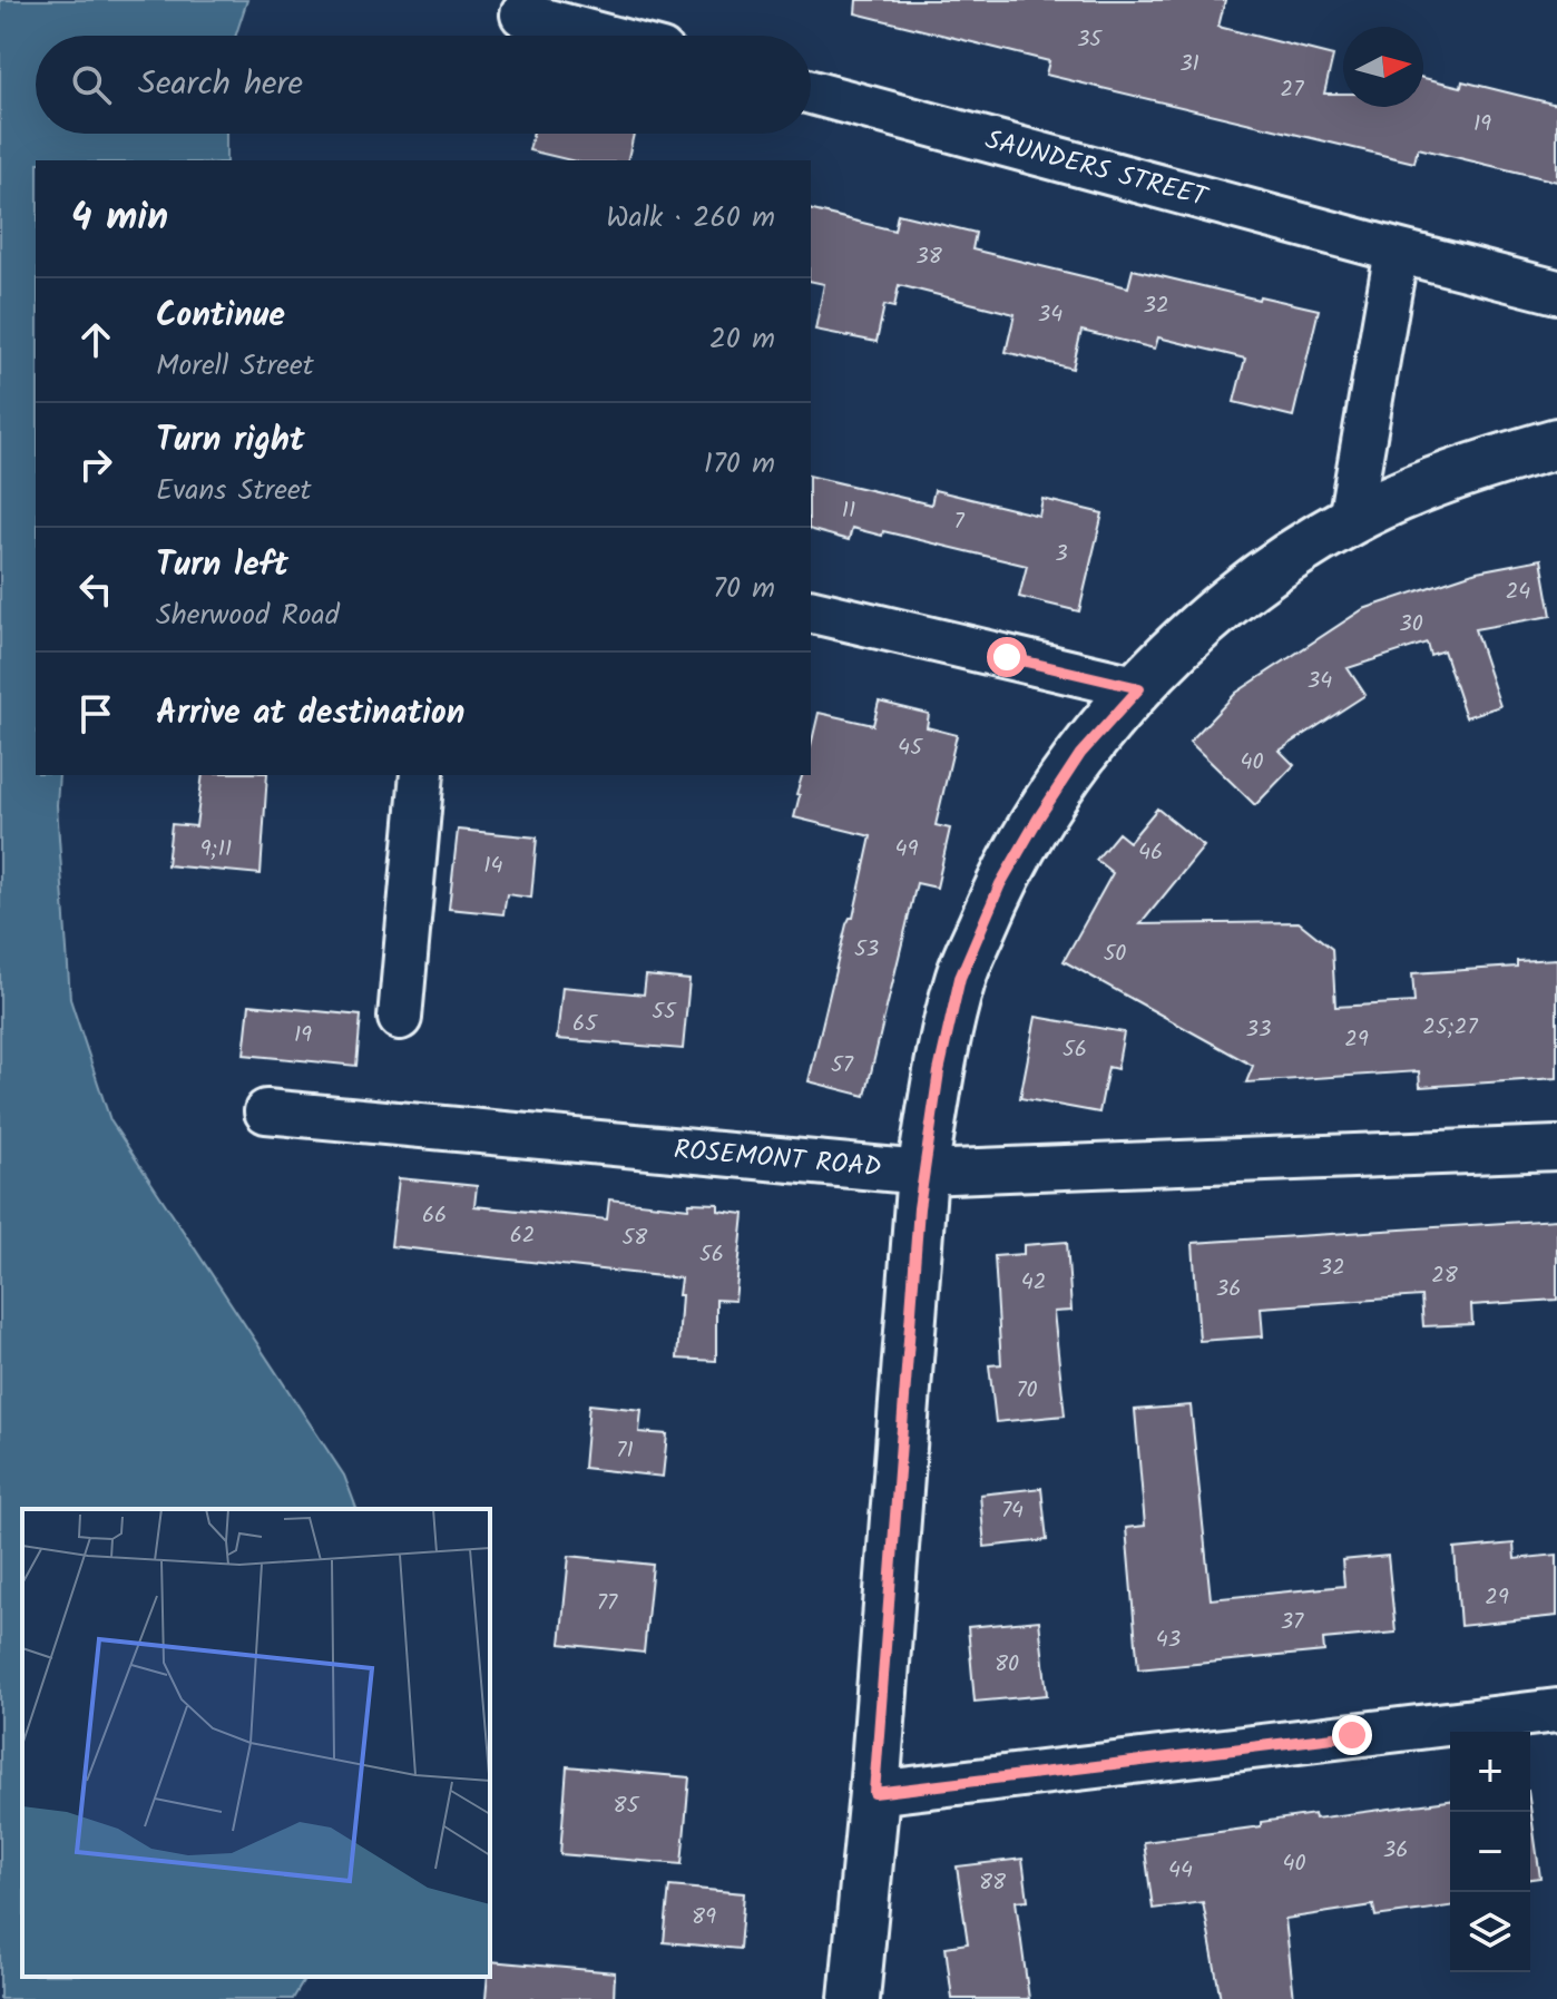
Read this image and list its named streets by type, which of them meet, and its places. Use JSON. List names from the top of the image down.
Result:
{
  "streets": {
    "street": ["SAUNDERS STREET", "ROSEMONT ROAD"]
  },
  "house_numbers": [
    "35",
    "31",
    "27",
    "19",
    "38",
    "32",
    "34",
    "11",
    "7",
    "3",
    "24",
    "30",
    "34",
    "45",
    "40",
    "9;11",
    "49",
    "46",
    "14",
    "53",
    "50",
    "55",
    "65",
    "25;27",
    "33",
    "19",
    "29",
    "56",
    "57",
    "66",
    "62",
    "58",
    "56",
    "32",
    "28",
    "42",
    "36",
    "70",
    "71",
    "74",
    "29",
    "77",
    "37",
    "43",
    "80",
    "85",
    "36",
    "40",
    "44",
    "88",
    "89"
  ],
  "north": "right",
  "page": {
    "search": "Search here",
    "heading": ["4 min", "Walk · 260 m"],
    "list": [
      ["Continue", "Morell Street", "20 m"],
      ["Turn right", "Evans Street", "170 m"],
      ["Turn left", "Sherwood Road", "70 m"],
      "Arrive at destination"
    ],
    "map_buttons": ["+", "−"]
  }
}
